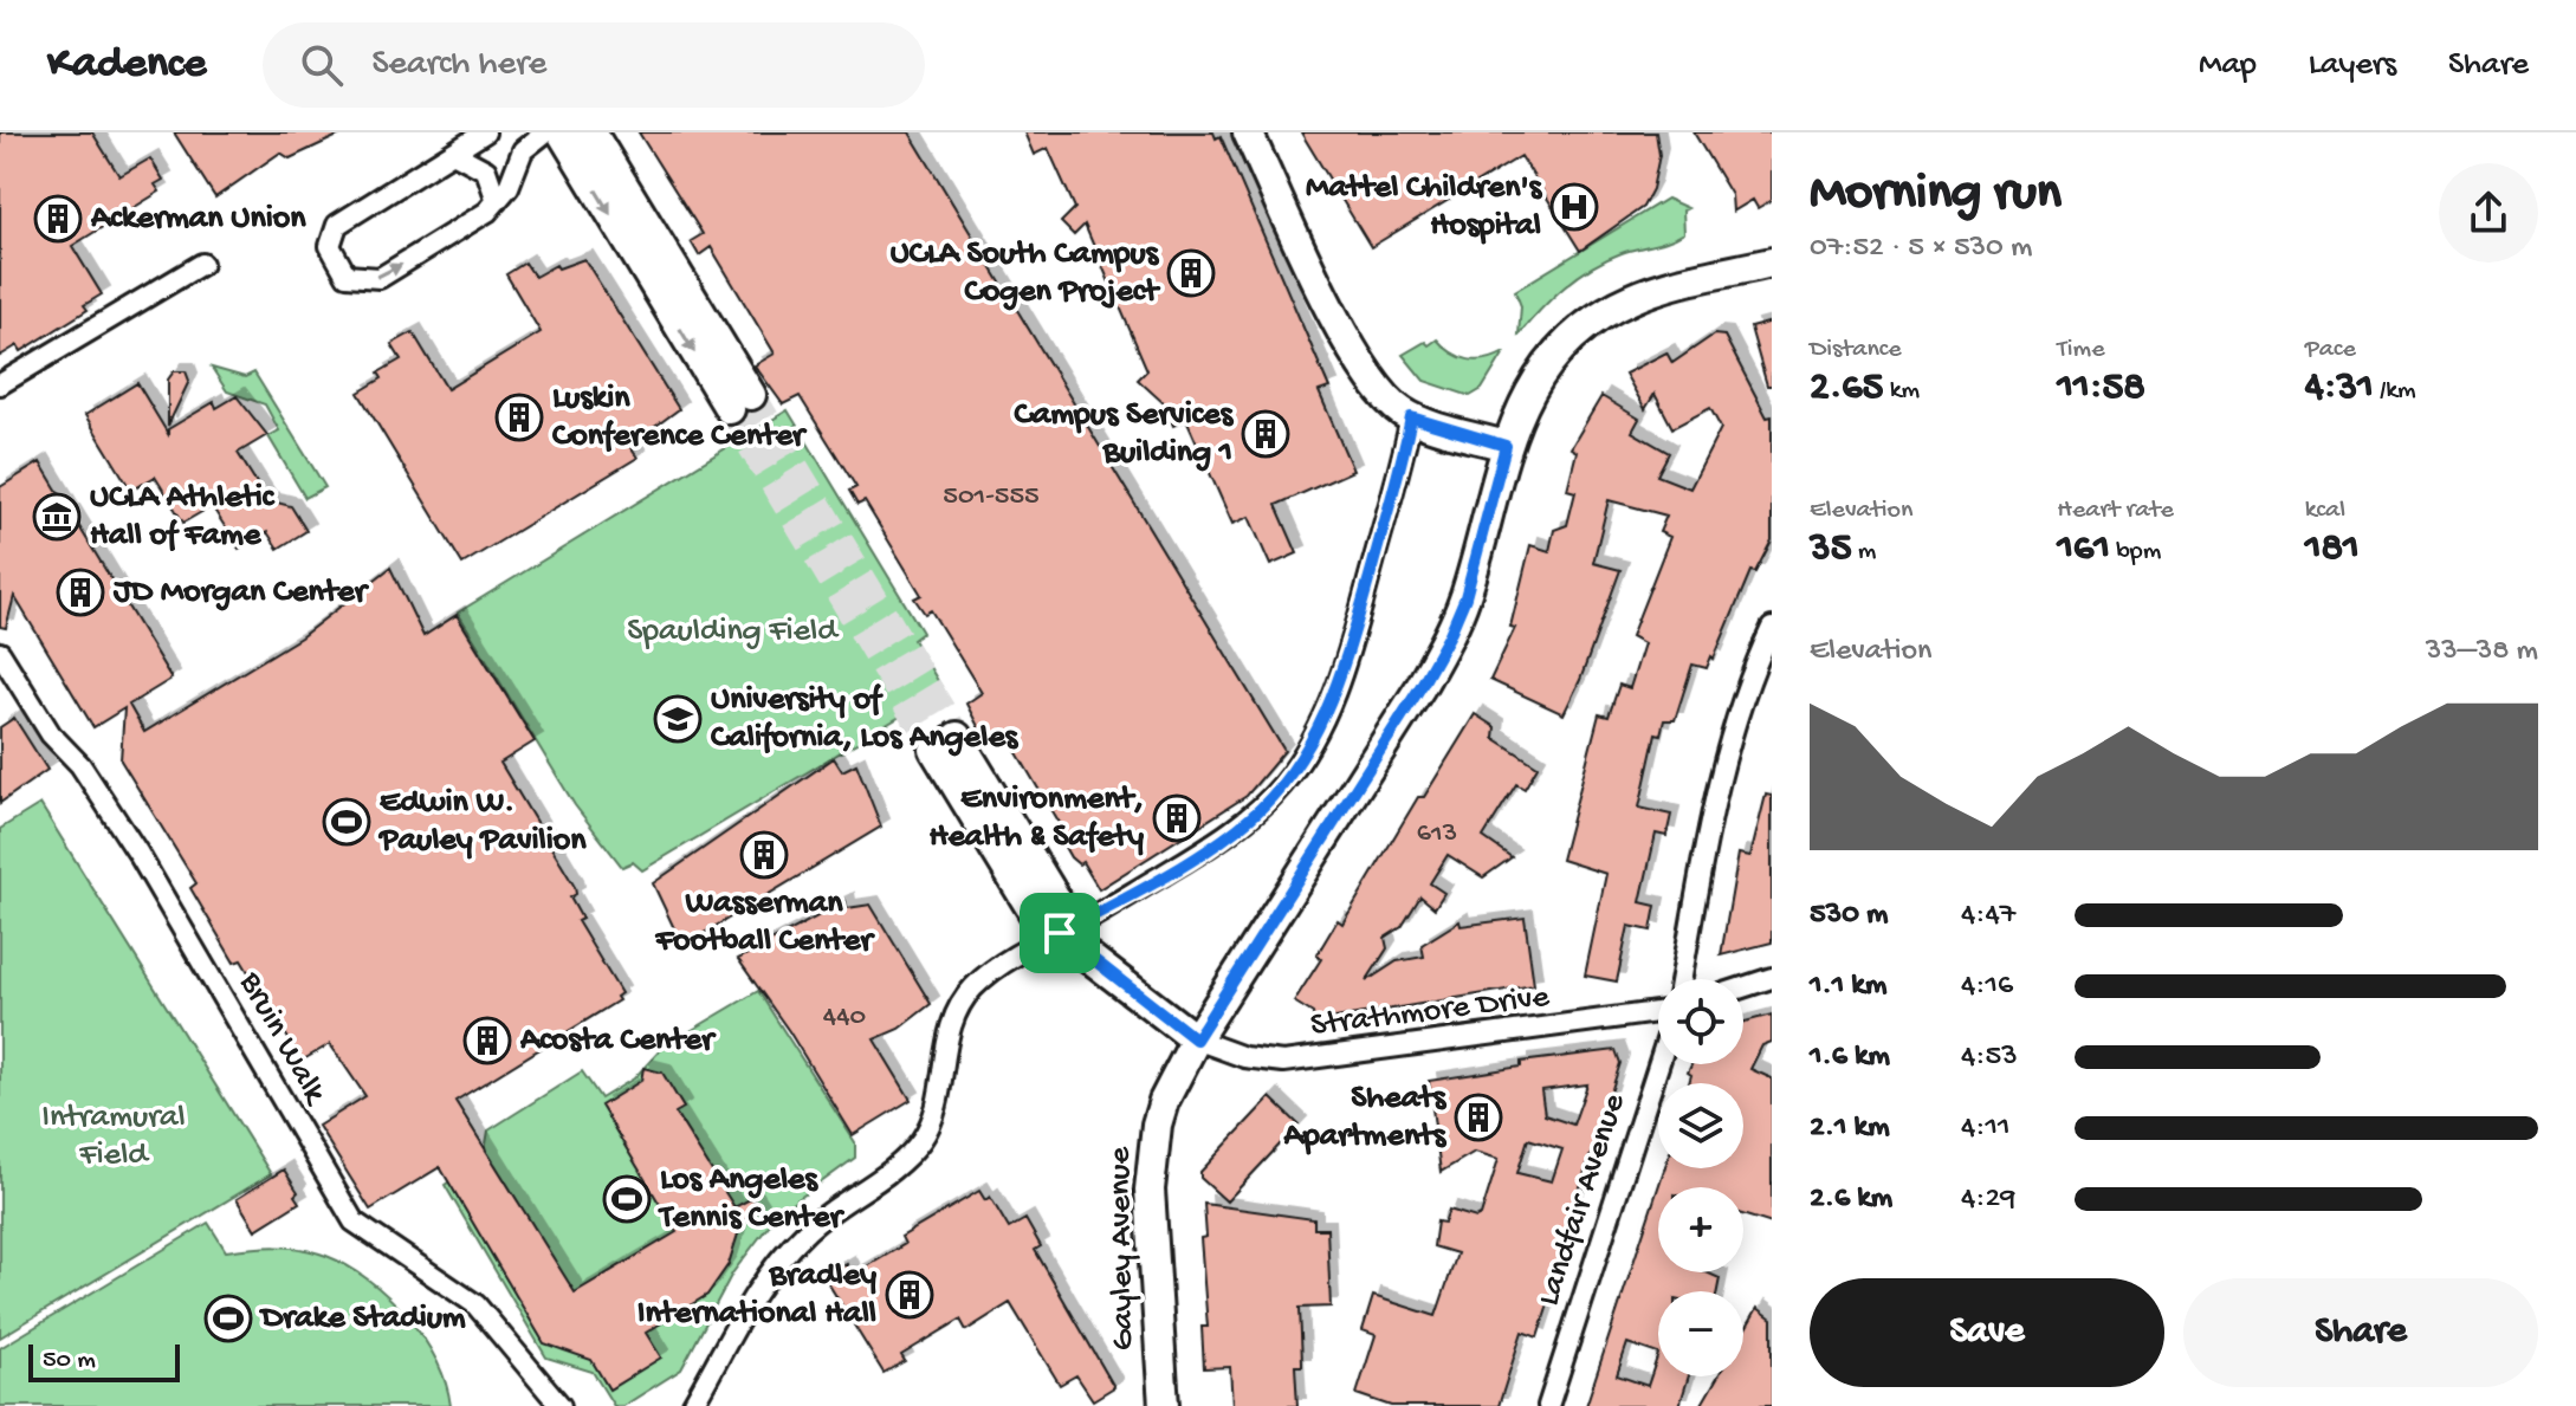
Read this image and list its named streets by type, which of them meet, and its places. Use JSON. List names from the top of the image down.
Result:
{
  "streets": {
    "street": [
      "Strathmore Drive",
      "Bruin Walk",
      "Landfair Avenue",
      "Gayley Avenue"
    ]
  },
  "crossings": [
    ["Strathmore Drive", "Gayley Avenue"]
  ],
  "parks": ["Spaulding Field", "Intramural Field"],
  "places": {
    "hospital": ["Mattel Children's Hospital"],
    "building": [
      "Ackerman Union",
      "UCLA South Campus Cogen Project",
      "Luskin Conference Center",
      "Campus Services Building 1",
      "JD Morgan Center",
      "Environment, Health & Safety",
      "Wasserman Football Center",
      "Acosta Center",
      "Sheats Apartments",
      "Bradley International Hall"
    ],
    "museum": ["UCLA Athletic Hall of Fame"],
    "school or university": ["University of California, Los Angeles"],
    "sports": ["Edwin W. Pauley Pavilion", "Los Angeles Tennis Center", "Drake Stadium"]
  },
  "house_numbers": ["501-555", "613", "440"],
  "scale_bar": "50 m",
  "page": {
    "header": "Kadence",
    "search": "Search here",
    "nav": ["Map", "Layers", "Share"],
    "heading": ["Morning run", "07:52 · 5 × 530 m"],
    "stats": [
      ["Distance", "2.65 km"],
      ["Time", "11:58"],
      ["Pace", "4:31 /km"],
      ["Elevation", "35 m"],
      ["Heart rate", "161 bpm"],
      ["kcal", "181"]
    ],
    "chart": ["Elevation", "33–38 m"],
    "list": [
      {
        "name": "530 m",
        "note": "4:47"
      },
      {
        "name": "1.1 km",
        "note": "4:16"
      },
      {
        "name": "1.6 km",
        "note": "4:53"
      },
      {
        "name": "2.1 km",
        "note": "4:11"
      },
      {
        "name": "2.6 km",
        "note": "4:29"
      }
    ],
    "map_buttons": ["+", "−"],
    "buttons": ["Save", "Share"],
    "scale": "50 m"
  }
}
